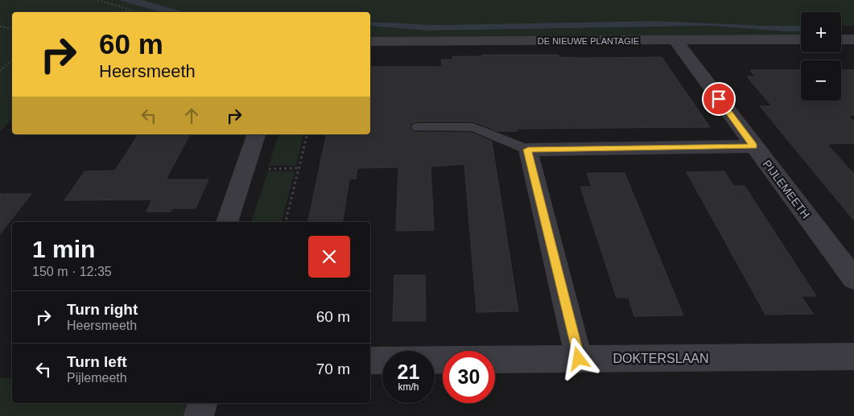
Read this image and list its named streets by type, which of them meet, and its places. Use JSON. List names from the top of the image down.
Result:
{
  "streets": {
    "street": ["DE NIEUWE PLANTAGIE", "PIJLEMEETH", "DOKTERSLAAN"]
  },
  "crossings": [
    ["DE NIEUWE PLANTAGIE", "PIJLEMEETH"]
  ],
  "page": {
    "map_buttons": ["+", "−"],
    "turn": ["60 m", "Heersmeeth"],
    "heading": ["1 min", "150 m · 12:35"],
    "list": [
      {
        "name": "Turn right",
        "note": "Heersmeeth",
        "value": "60 m"
      },
      {
        "name": "Turn left",
        "note": "Pijlemeeth",
        "value": "70 m"
      }
    ],
    "speed": "21 km/h",
    "limit": "30"
  }
}
